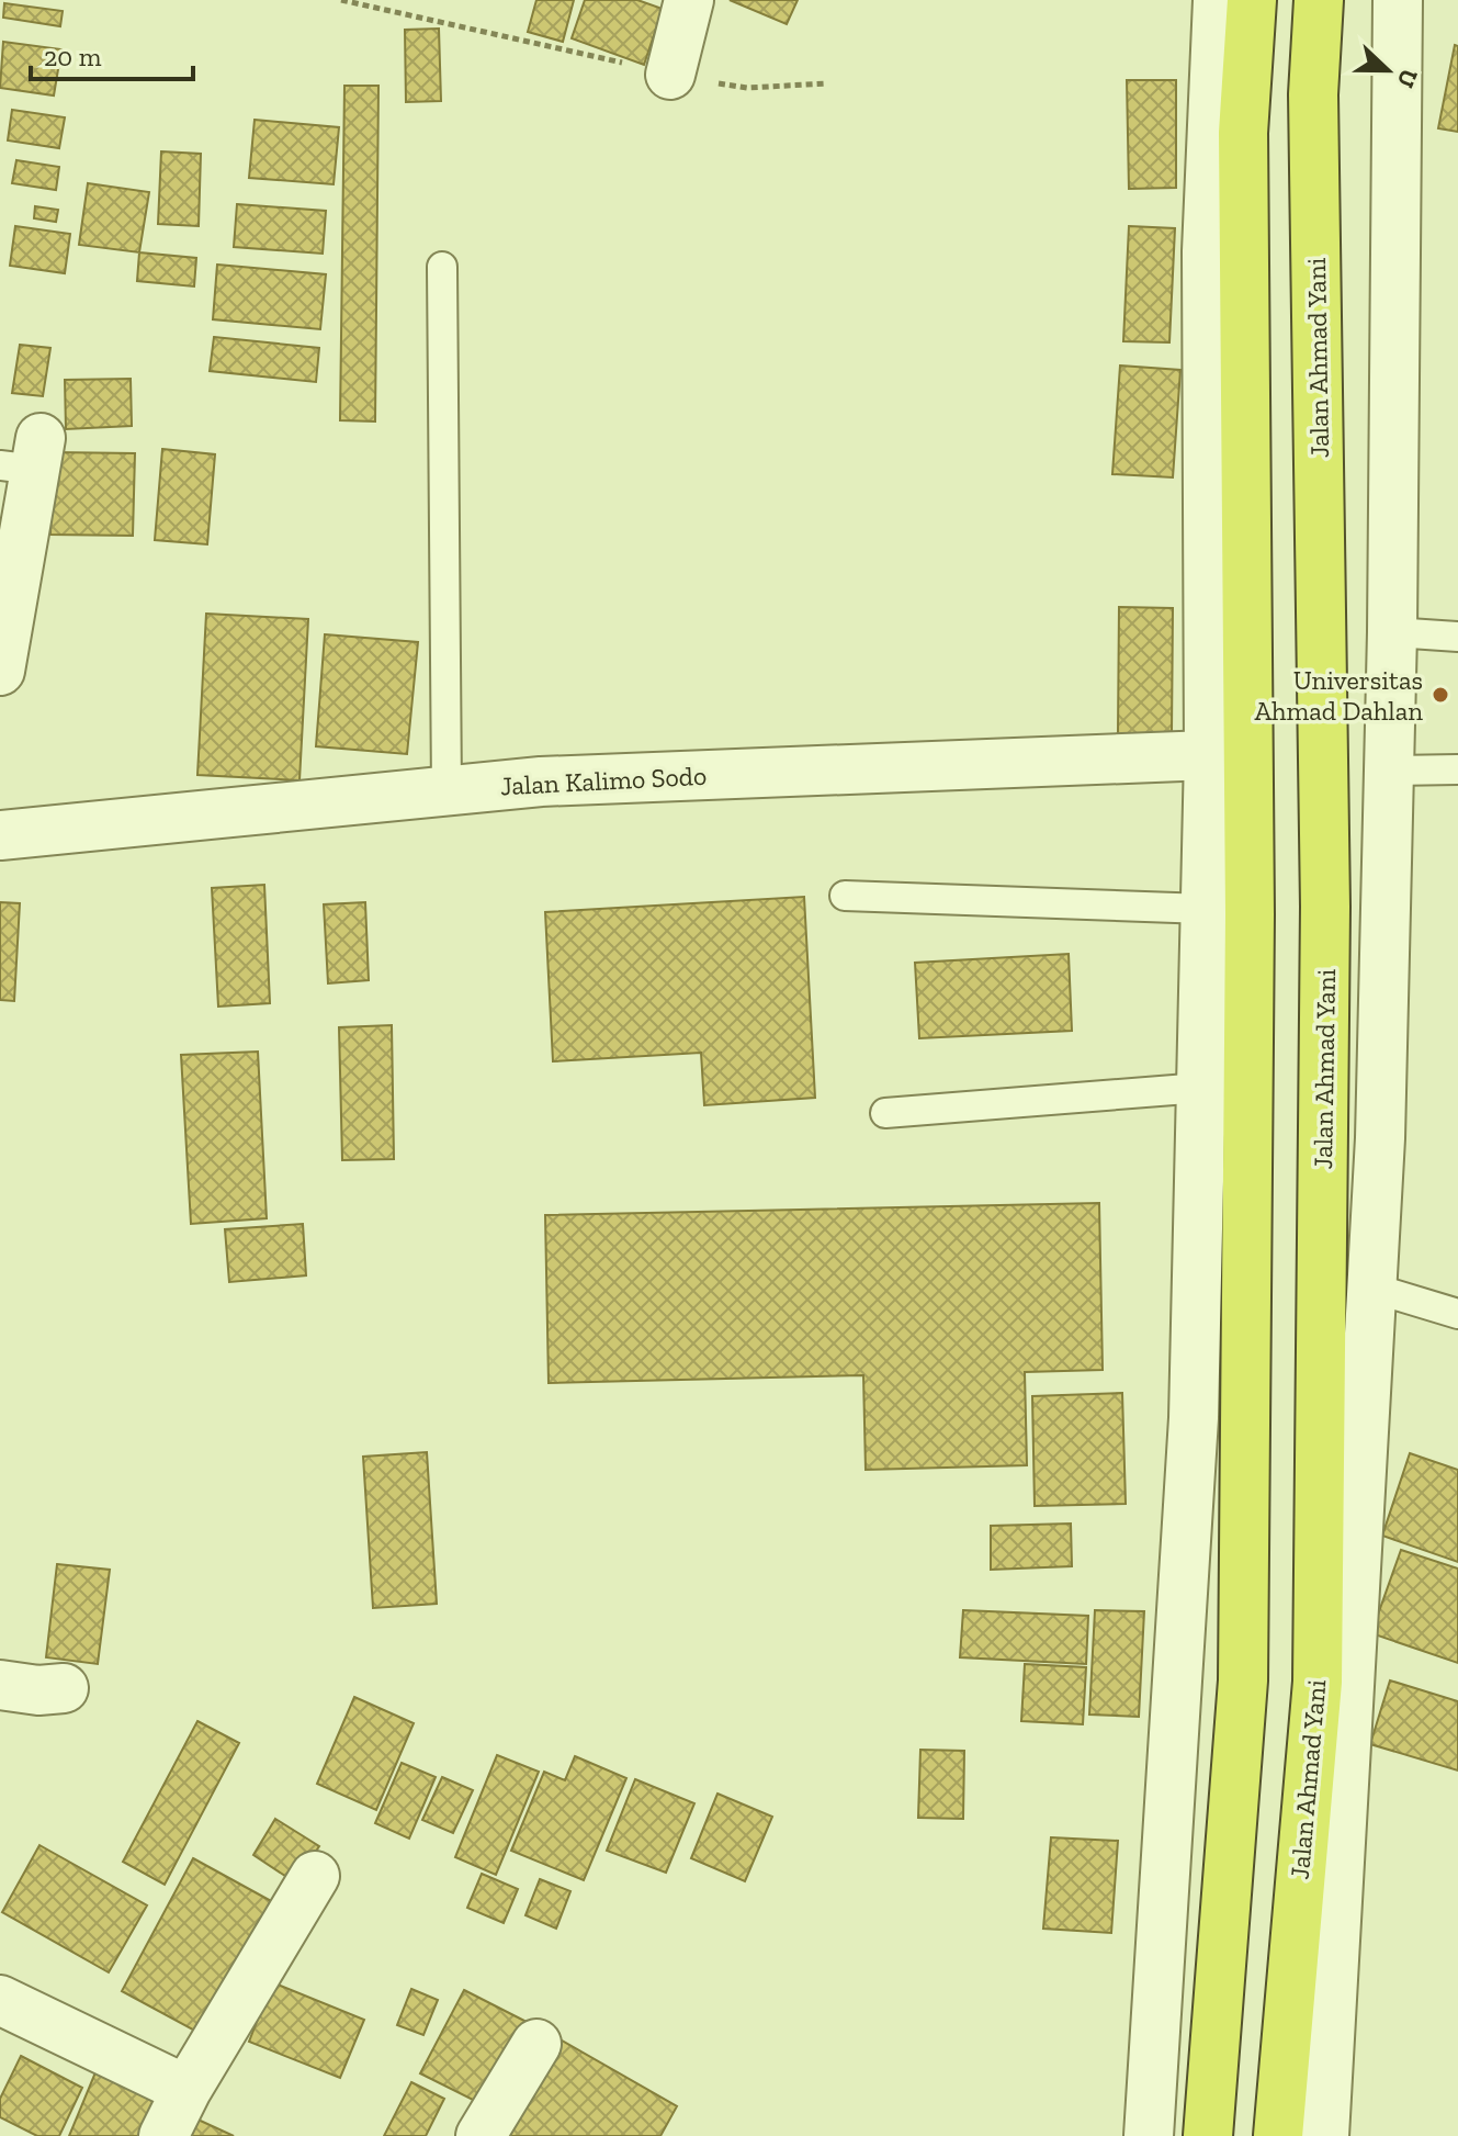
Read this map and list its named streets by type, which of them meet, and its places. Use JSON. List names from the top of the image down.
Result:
{
  "streets": {
    "highway": ["Jalan Ahmad Yani"],
    "street": ["Jalan Kalimo Sodo"]
  },
  "places": ["Universitas Ahmad Dahlan"],
  "scale_bar": "20 m",
  "north": "right"
}
